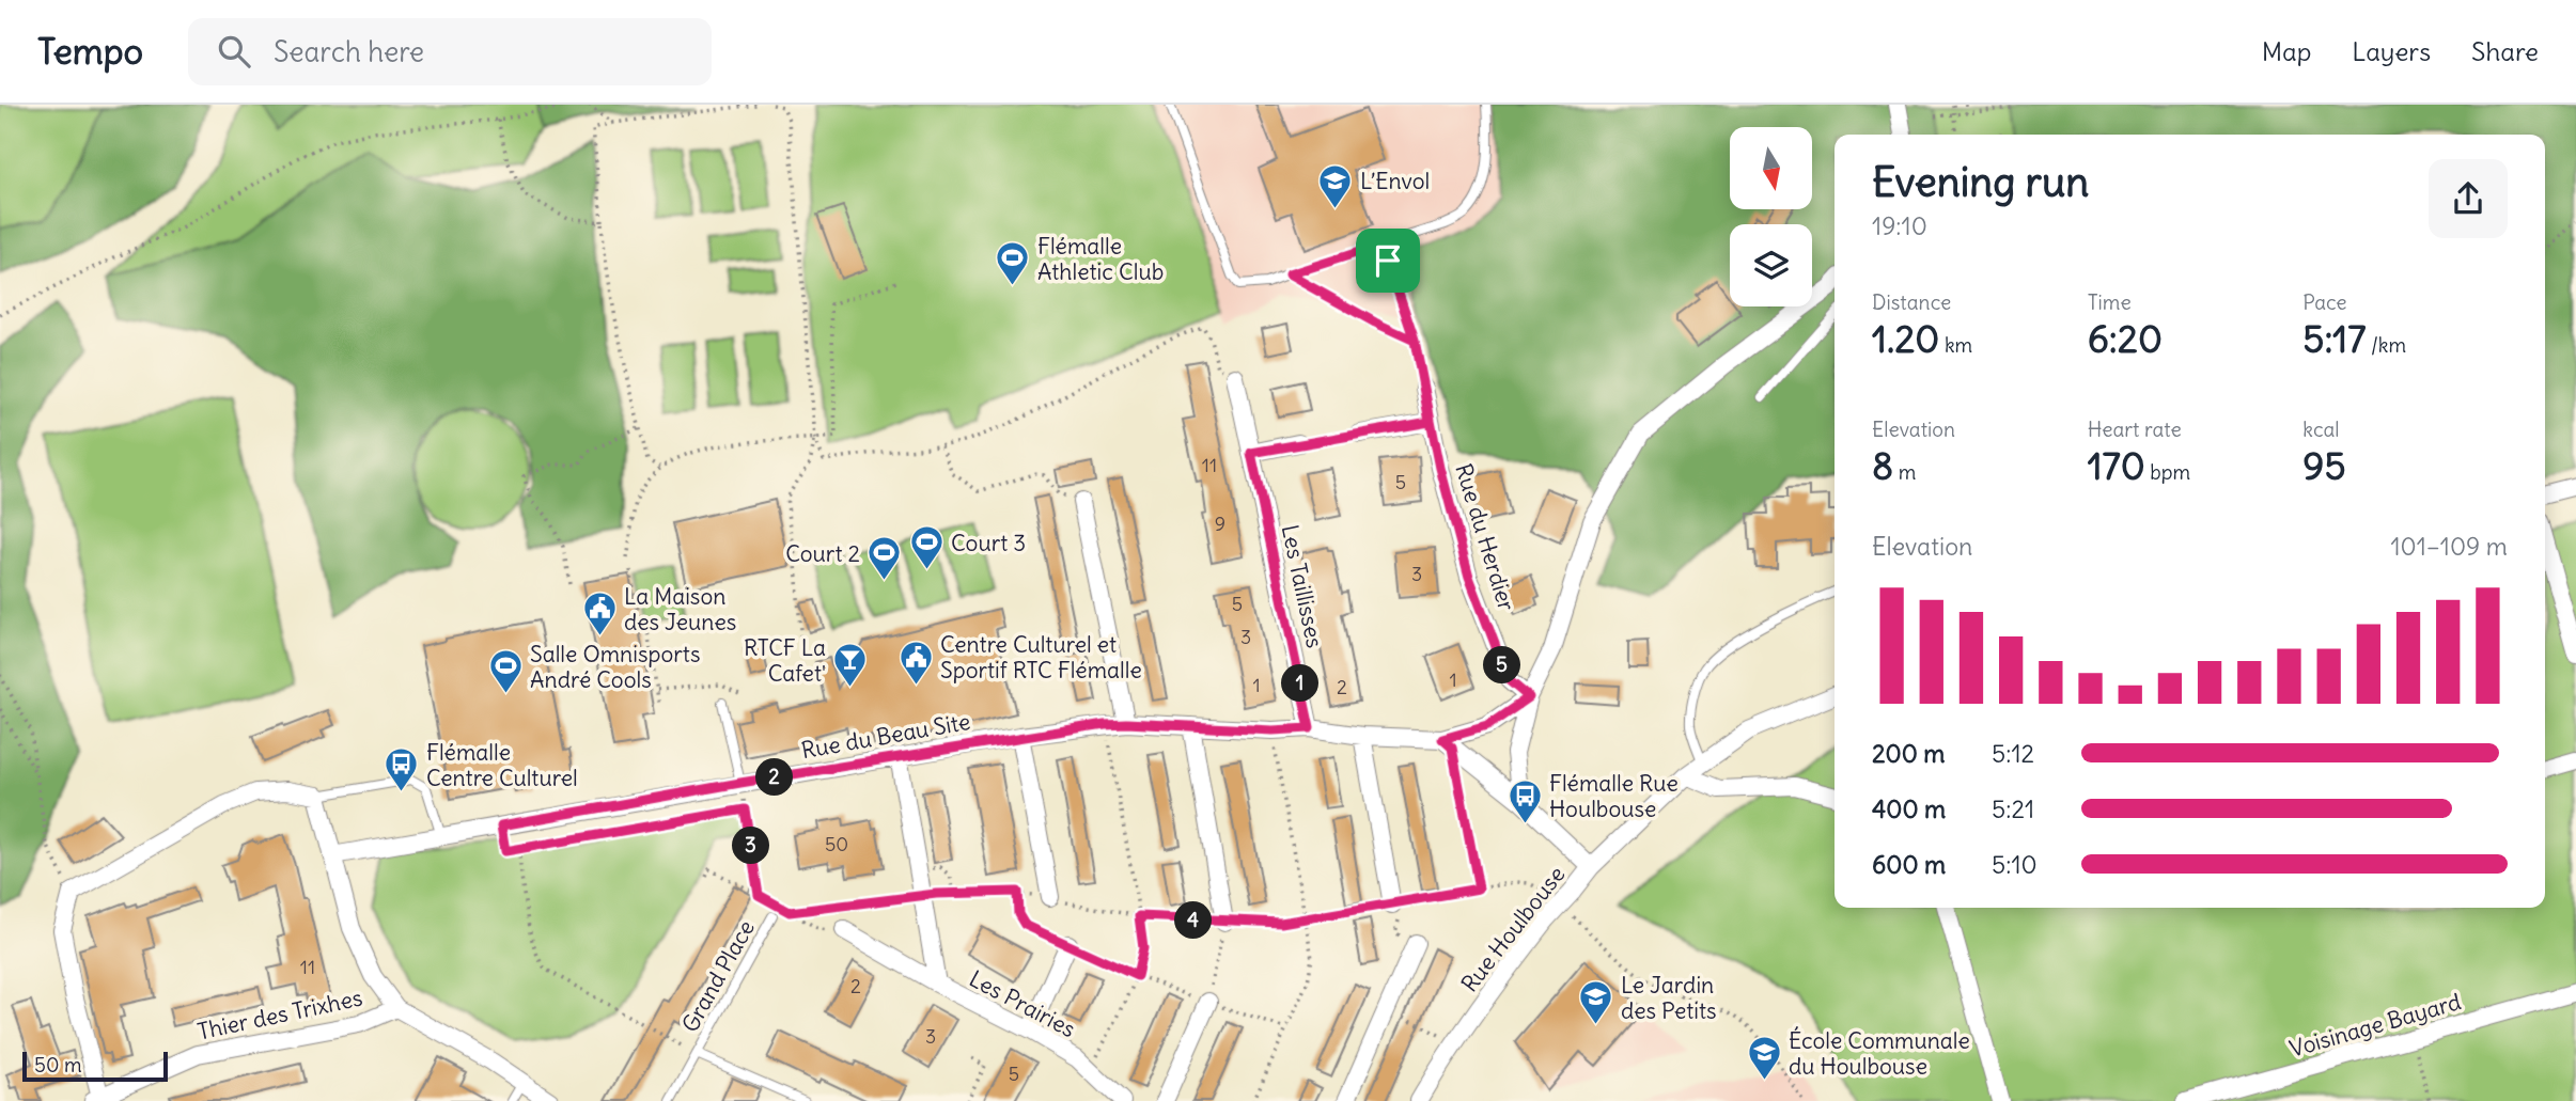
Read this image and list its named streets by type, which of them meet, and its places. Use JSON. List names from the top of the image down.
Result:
{
  "streets": {
    "street": [
      "Rue du Herdier",
      "Les Taillisses",
      "Rue du Beau Site",
      "Rue Houlbouse",
      "Les Prairies",
      "Thier des Trixhes",
      "Voisinage Bayard"
    ],
    "lane": ["Grand Place"]
  },
  "crossings": [
    ["Les Taillisses", "Rue du Beau Site"],
    ["Rue du Beau Site", "Les Prairies"]
  ],
  "places": {
    "school or university": ["L’Envol", "Le Jardin des Petits", "École Communale du Houlbouse"],
    "sports": [
      "Flémalle Athletic Club",
      "Court 3",
      "Court 2",
      "Salle Omnisports André Cools"
    ],
    "public building": ["La Maison des Jeunes", "Centre Culturel et Sportif RTC Flémalle"],
    "bar": ["RTCF La Cafet'"],
    "bus stop": ["Flémalle Centre Culturel", "Flémalle Rue Houlbouse"]
  },
  "house_numbers": [
    "11",
    "5",
    "9",
    "3",
    "5",
    "3",
    "1",
    "1",
    "2",
    "50",
    "11",
    "2",
    "3",
    "5"
  ],
  "scale_bar": "50 m",
  "north": "bottom",
  "page": {
    "header": "Tempo",
    "search": "Search here",
    "nav": ["Map", "Layers", "Share"],
    "heading": ["Evening run", "19:10"],
    "stats": [
      ["Distance", "1.20 km"],
      ["Time", "6:20"],
      ["Pace", "5:17 /km"],
      ["Elevation", "8 m"],
      ["Heart rate", "170 bpm"],
      ["kcal", "95"]
    ],
    "chart": ["Elevation", "101–109 m"],
    "pins": [
      "5",
      "1",
      "2",
      "3",
      "4"
    ],
    "list": [
      {
        "name": "200 m",
        "note": "5:12"
      },
      {
        "name": "400 m",
        "note": "5:21"
      },
      {
        "name": "600 m",
        "note": "5:10"
      }
    ],
    "scale": "50 m"
  }
}
